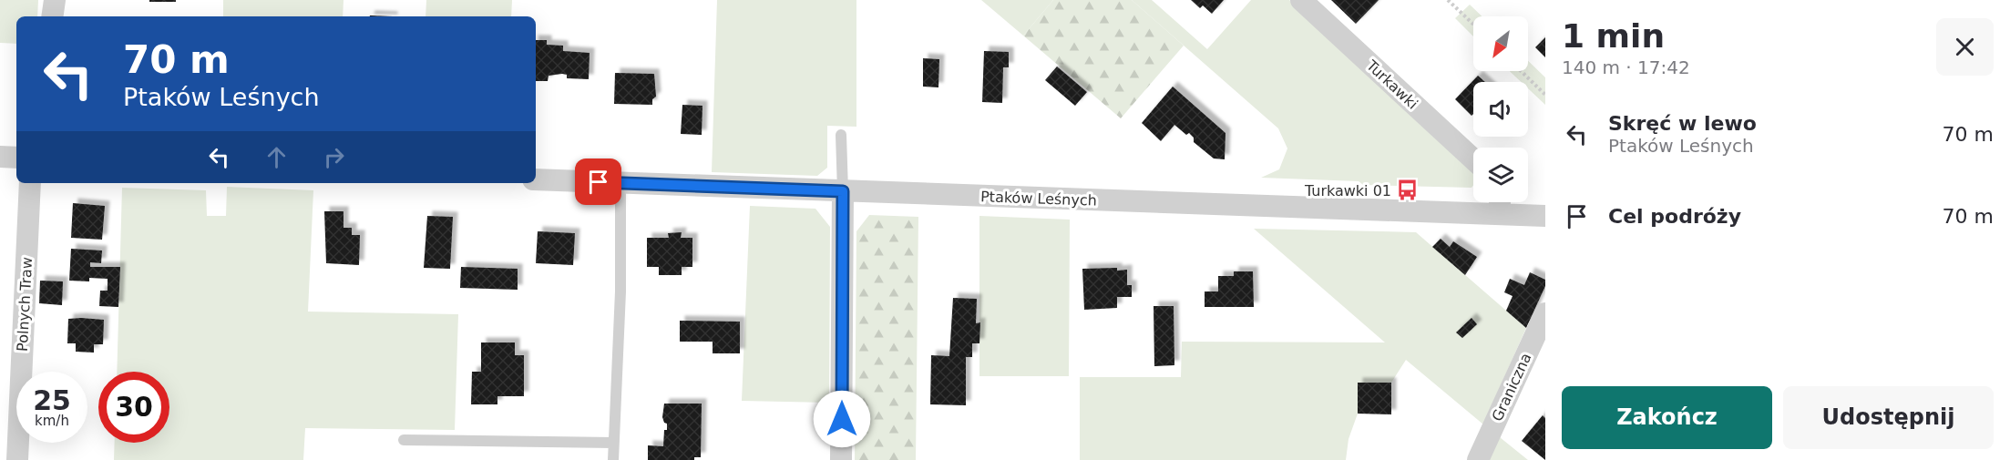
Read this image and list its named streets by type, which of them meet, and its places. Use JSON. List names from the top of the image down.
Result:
{
  "streets": {
    "street": [
      "Turkawki",
      "Ptaków Leśnych",
      "Polnych Traw",
      "Graniczna"
    ]
  },
  "places": {
    "bus stop": ["Turkawki 01"]
  },
  "north": "bottom left",
  "page": {
    "heading": ["1 min", "140 m · 17:42"],
    "turn": ["70 m", "Ptaków Leśnych"],
    "list": [
      {
        "name": "Skręć w lewo",
        "note": "Ptaków Leśnych",
        "value": "70 m"
      },
      {
        "name": "Cel podróży",
        "value": "70 m"
      }
    ],
    "speed": "25 km/h",
    "limit": "30",
    "buttons": ["Zakończ", "Udostępnij"]
  }
}
